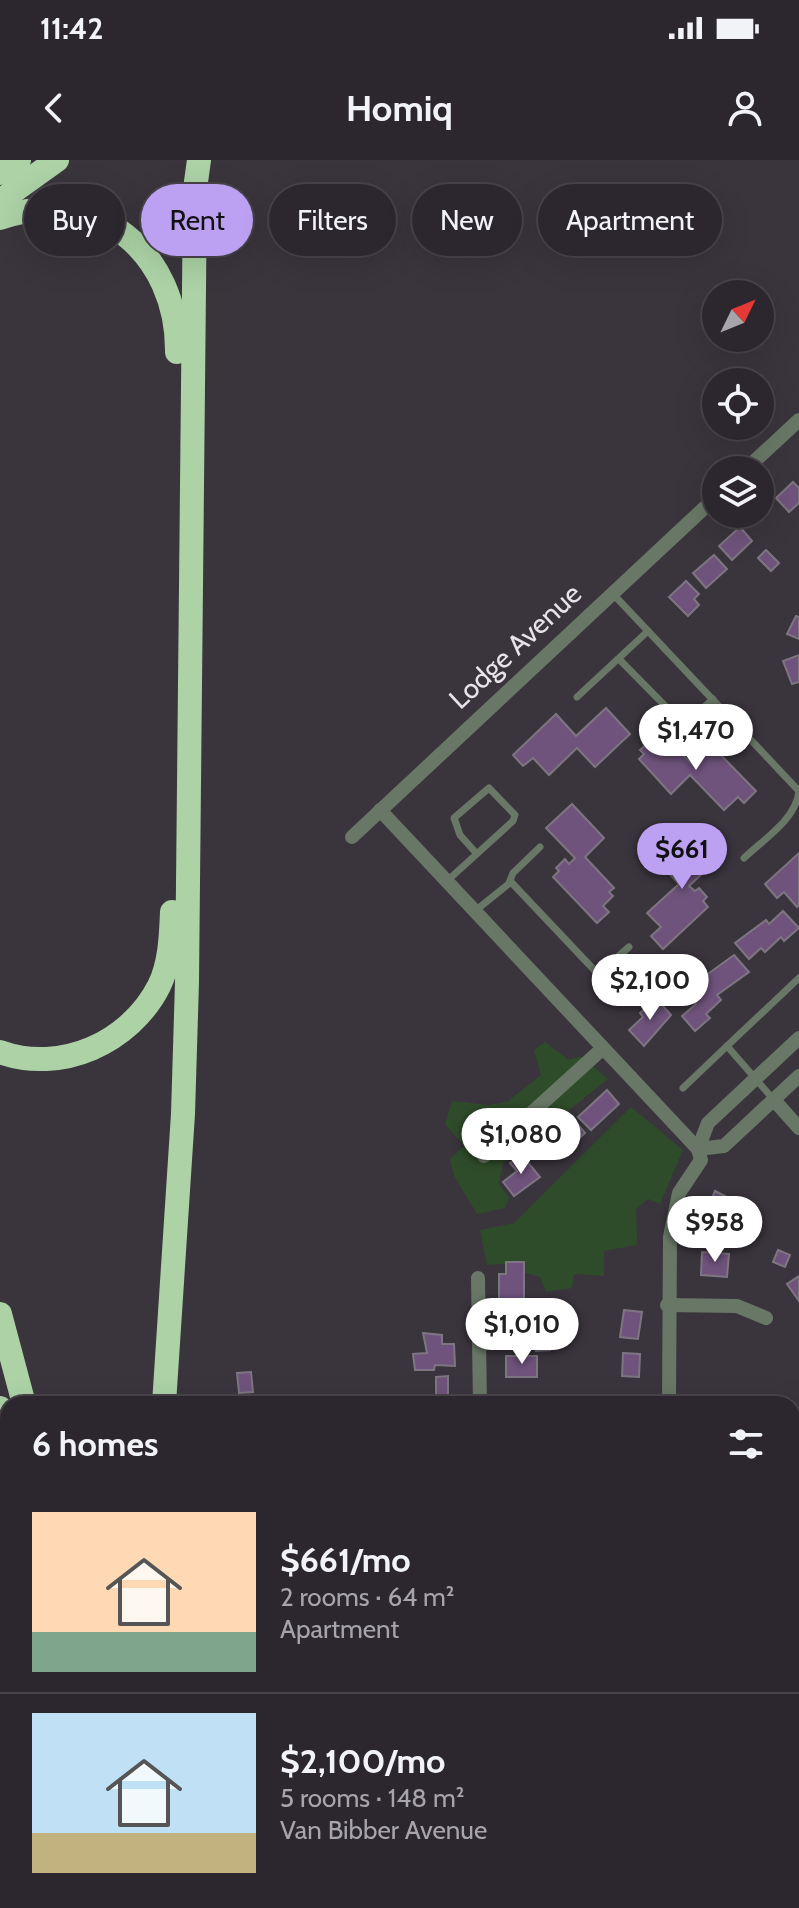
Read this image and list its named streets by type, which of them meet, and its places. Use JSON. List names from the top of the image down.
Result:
{
  "streets": {
    "street": ["Lodge Avenue"]
  },
  "north": "top right",
  "page": {
    "status": "11:42",
    "header": "Homiq",
    "chip": [
      "Buy",
      "Rent",
      "Filters",
      "New",
      "Apartment"
    ],
    "price": [
      "$1,470",
      "$661",
      "$2,100",
      "$1,080",
      "$958",
      "$1,010"
    ],
    "heading": "6 homes",
    "list": [
      {
        "name": "$661/mo",
        "note": "2 rooms · 64 m² · Apartment"
      },
      {
        "name": "$2,100/mo",
        "note": "5 rooms · 148 m² · Van Bibber Avenue"
      }
    ]
  }
}
